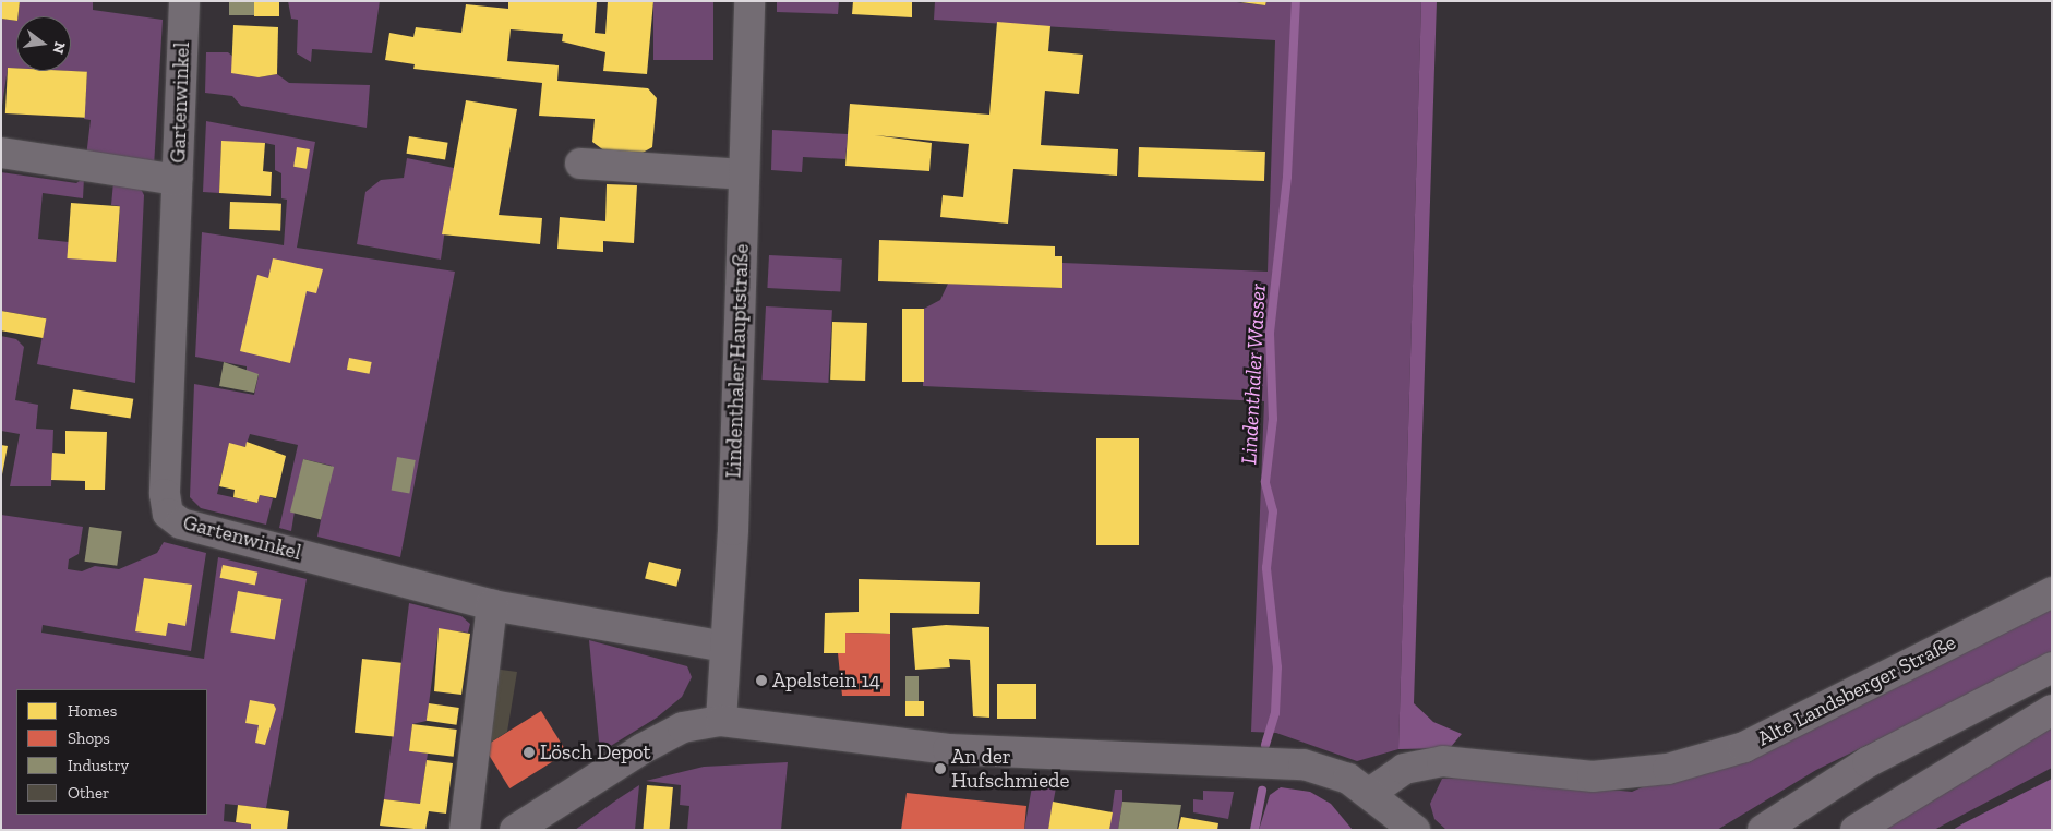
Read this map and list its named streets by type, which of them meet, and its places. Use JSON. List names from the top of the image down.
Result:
{
  "streets": {
    "street": ["Gartenwinkel", "Lindenthaler Hauptstraße", "Alte Landsberger Straße"]
  },
  "crossings": [
    ["Gartenwinkel", "Lindenthaler Hauptstraße"]
  ],
  "water": ["Lindenthaler Wasser"],
  "places": ["Apelstein 14", "Lösch Depot", "An der Hufschmiede"],
  "legend": [
    "Homes",
    "Shops",
    "Industry",
    "Other"
  ],
  "north": "right"
}
